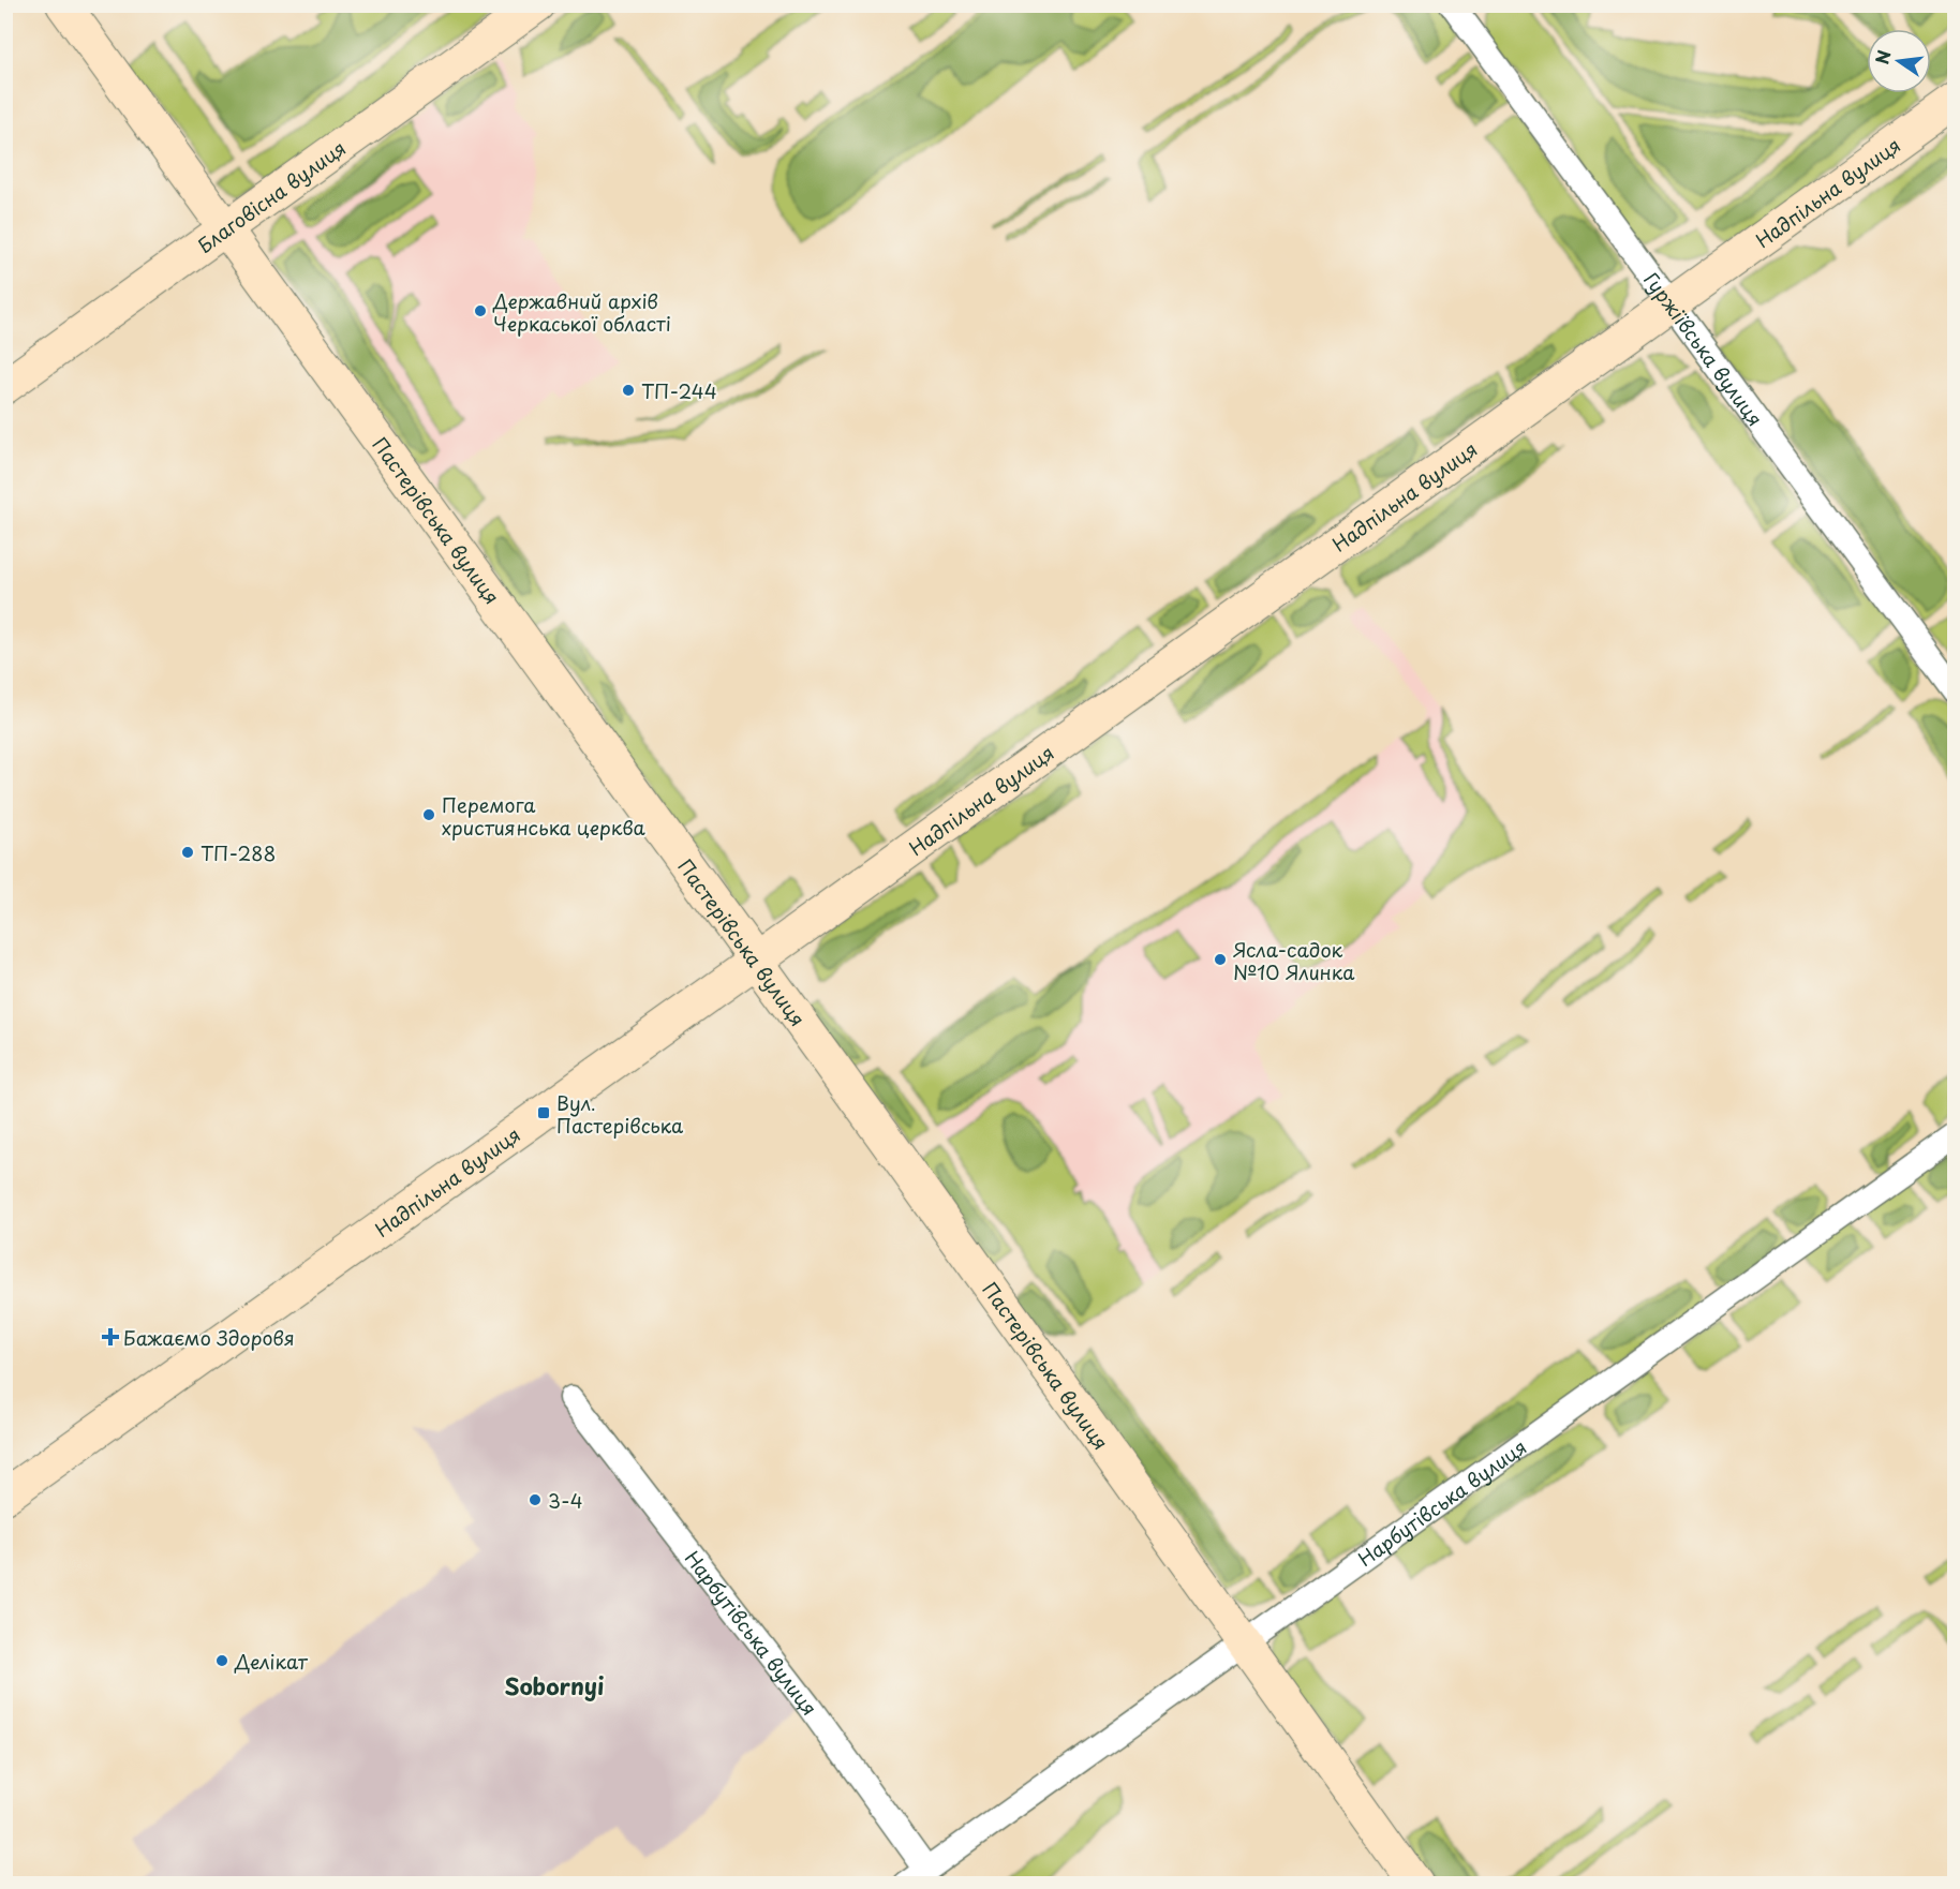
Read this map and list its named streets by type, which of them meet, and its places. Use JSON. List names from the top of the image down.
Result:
{
  "streets": {
    "main road": ["Надпільна вулиця", "Благовісна вулиця", "Пастерівська вулиця"],
    "street": ["Гуржіївська вулиця", "Нарбутівська вулиця"]
  },
  "crossings": [
    ["Надпільна вулиця", "Гуржіївська вулиця"],
    ["Надпільна вулиця", "Пастерівська вулиця"],
    ["Благовісна вулиця", "Пастерівська вулиця"],
    ["Пастерівська вулиця", "Нарбутівська вулиця"]
  ],
  "districts": ["Sobornyi"],
  "places": {
    "other": [
      "Державний архів Черкаської області",
      "ТП-244",
      "Перемога християнська церква",
      "ТП-288",
      "Ясла-садок №10 Ялинка",
      "3-4",
      "Делікат"
    ],
    "transit": ["Вул. Пастерівська"],
    "health": ["Бажаємо Здоровя"]
  },
  "north": "left"
}
